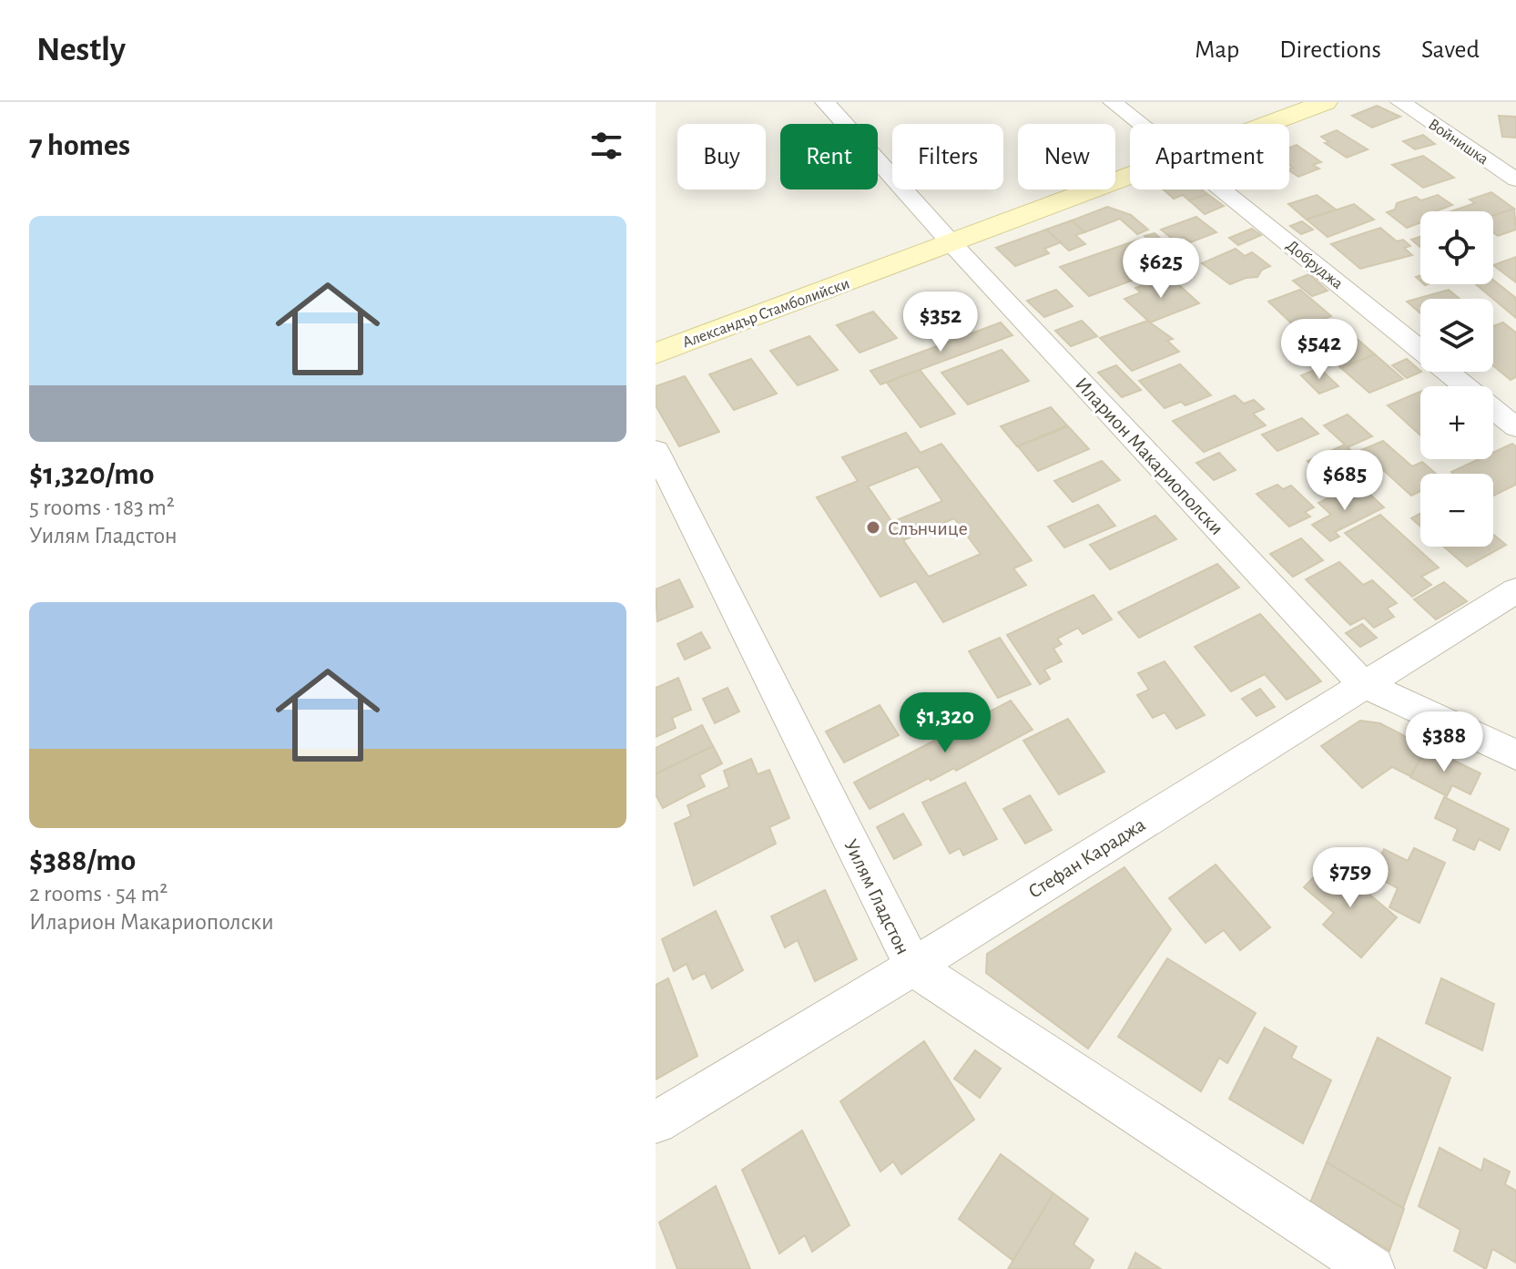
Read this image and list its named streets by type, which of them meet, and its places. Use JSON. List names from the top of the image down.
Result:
{
  "streets": {
    "main road": ["Александър Стамболийски"],
    "street": [
      "Войнишка",
      "Добруджа",
      "Иларион Макариополски",
      "Стефан Караджа",
      "Уилям Гладстон"
    ]
  },
  "crossings": [
    ["Александър Стамболийски", "Иларион Макариополски"],
    ["Иларион Макариополски", "Стефан Караджа"],
    ["Стефан Караджа", "Уилям Гладстон"]
  ],
  "places": ["Слънчице"],
  "page": {
    "header": "Nestly",
    "nav": ["Map", "Directions", "Saved"],
    "heading": "7 homes",
    "chip": [
      "Buy",
      "Rent",
      "Filters",
      "New",
      "Apartment"
    ],
    "list": [
      {
        "name": "$1,320/mo",
        "note": "5 rooms · 183 m² · Уилям Гладстон"
      },
      {
        "name": "$388/mo",
        "note": "2 rooms · 54 m² · Иларион Макариополски"
      }
    ],
    "map_buttons": ["+", "−"],
    "price": [
      "$625",
      "$352",
      "$542",
      "$685",
      "$1,320",
      "$388",
      "$759"
    ]
  }
}
